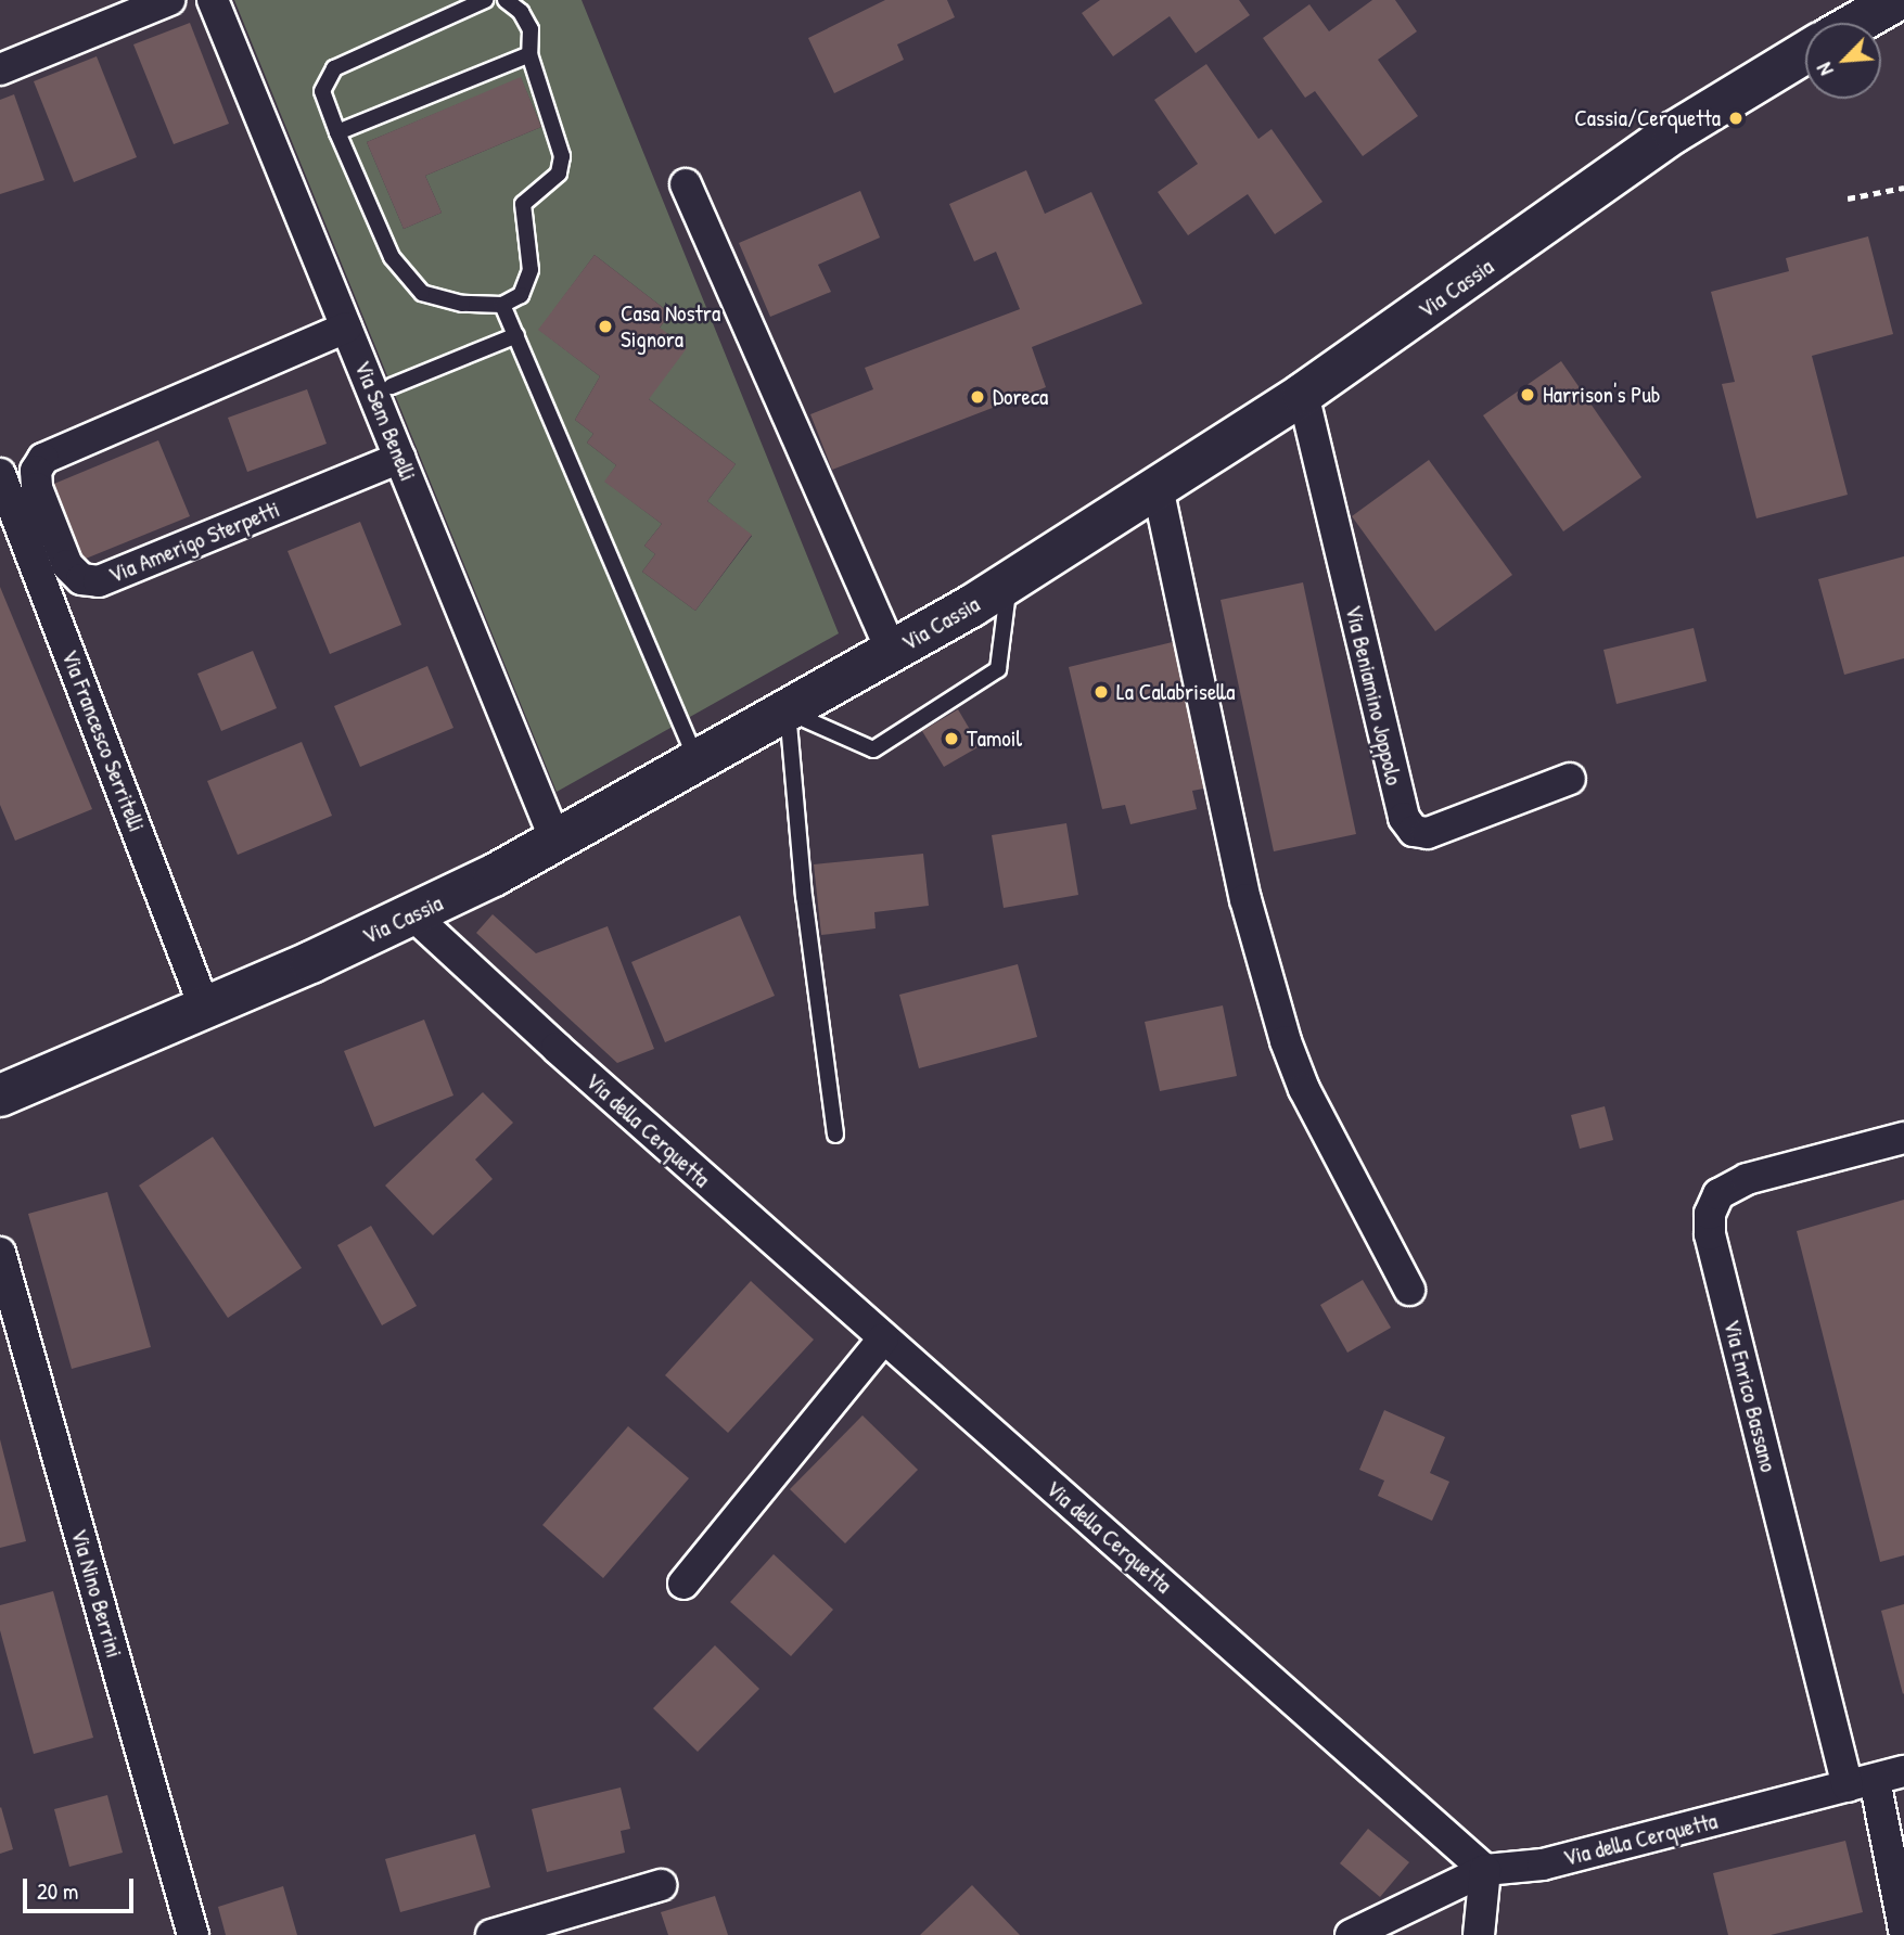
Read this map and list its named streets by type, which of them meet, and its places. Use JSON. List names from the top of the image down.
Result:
{
  "streets": {
    "main road": ["Via Cassia"],
    "street": [
      "Via Sem Benelli",
      "Via Amerigo Sterpetti",
      "Via Beniamino Joppolo",
      "Via Francesco Serritelli",
      "Via della Cerquetta",
      "Via Enrico Bassano",
      "Via Nino Berrini"
    ]
  },
  "crossings": [
    ["Via Cassia", "Via Sem Benelli"],
    ["Via Cassia", "Via Beniamino Joppolo"],
    ["Via Cassia", "Via Francesco Serritelli"],
    ["Via Cassia", "Via della Cerquetta"],
    ["Via Sem Benelli", "Via Amerigo Sterpetti"],
    ["Via della Cerquetta", "Via Enrico Bassano"]
  ],
  "places": [
    "Cassia/Cerquetta",
    "Casa Nostra Signora",
    "Harrison's Pub",
    "Doreca",
    "La Calabrisella",
    "Tamoil"
  ],
  "scale_bar": "20 m",
  "north": "bottom left"
}
